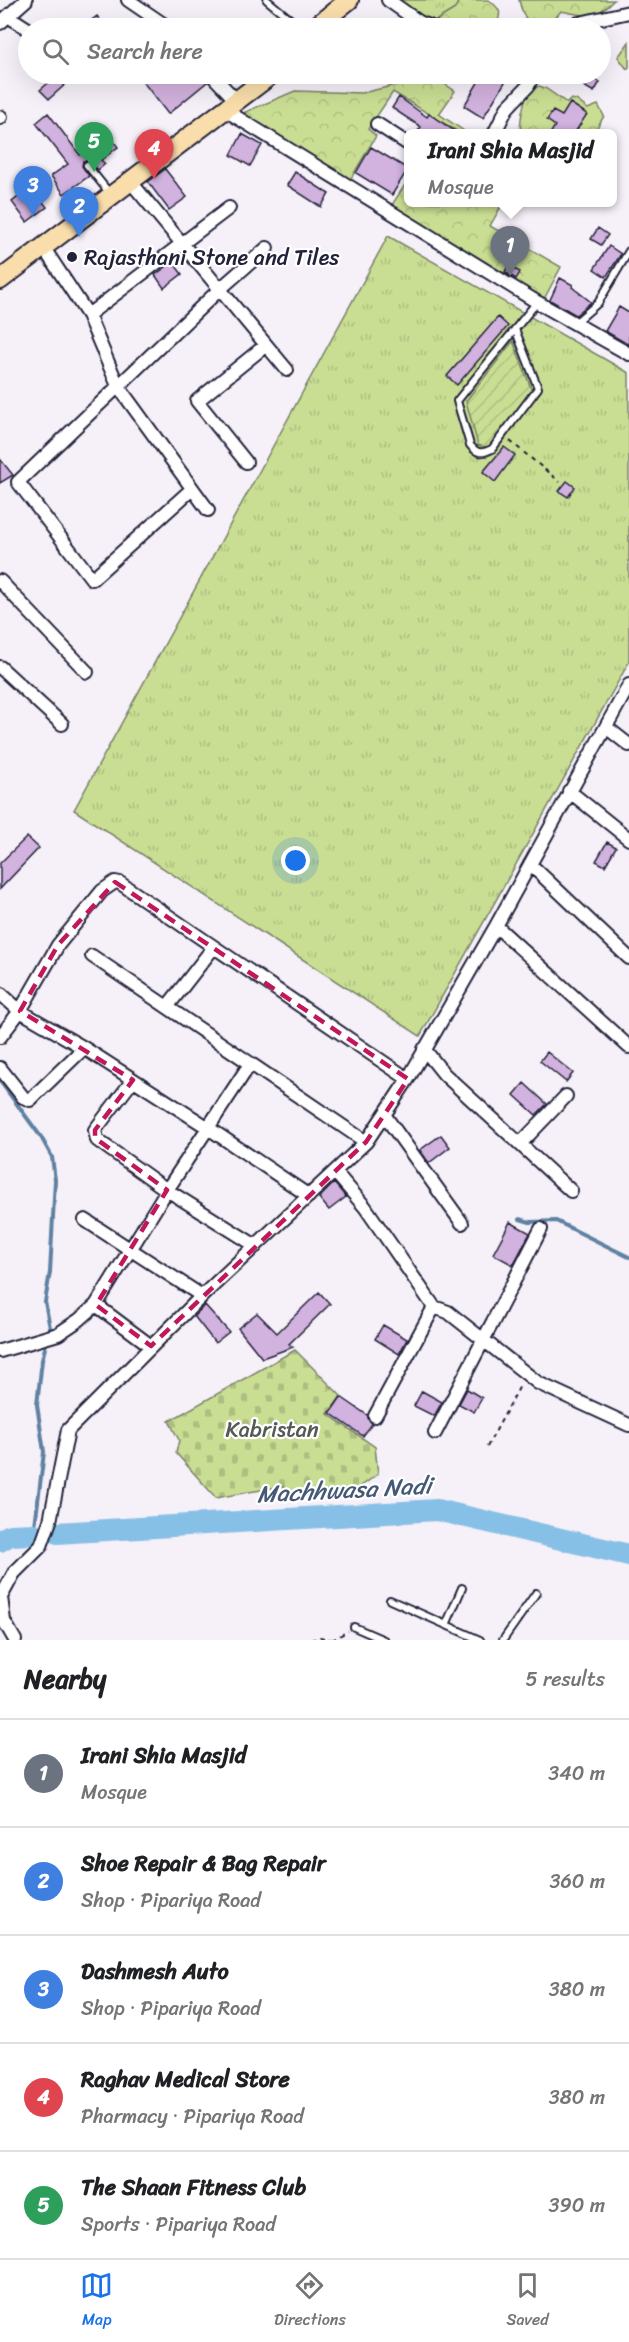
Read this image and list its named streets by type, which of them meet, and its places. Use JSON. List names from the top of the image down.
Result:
{
  "water": ["Machhwasa Nadi"],
  "parks": ["Kabristan"],
  "places": ["Rajasthani Stone and Tiles"],
  "page": {
    "search": "Search here",
    "pins": [
      "5",
      "4",
      "3",
      "2",
      "1"
    ],
    "popup": ["Irani Shia Masjid", "Mosque"],
    "heading": ["Nearby", "5 results"],
    "list": [
      {
        "mark": "1",
        "name": "Irani Shia Masjid",
        "note": "Mosque",
        "value": "340 m"
      },
      {
        "mark": "2",
        "name": "Shoe Repair & Bag Repair",
        "note": "Shop · Pipariya Road",
        "value": "360 m"
      },
      {
        "mark": "3",
        "name": "Dashmesh Auto",
        "note": "Shop · Pipariya Road",
        "value": "380 m"
      },
      {
        "mark": "4",
        "name": "Raghav Medical Store",
        "note": "Pharmacy · Pipariya Road",
        "value": "380 m"
      },
      {
        "mark": "5",
        "name": "The Shaan Fitness Club",
        "note": "Sports · Pipariya Road",
        "value": "390 m"
      }
    ],
    "nav": ["Map", "Directions", "Saved"]
  }
}
